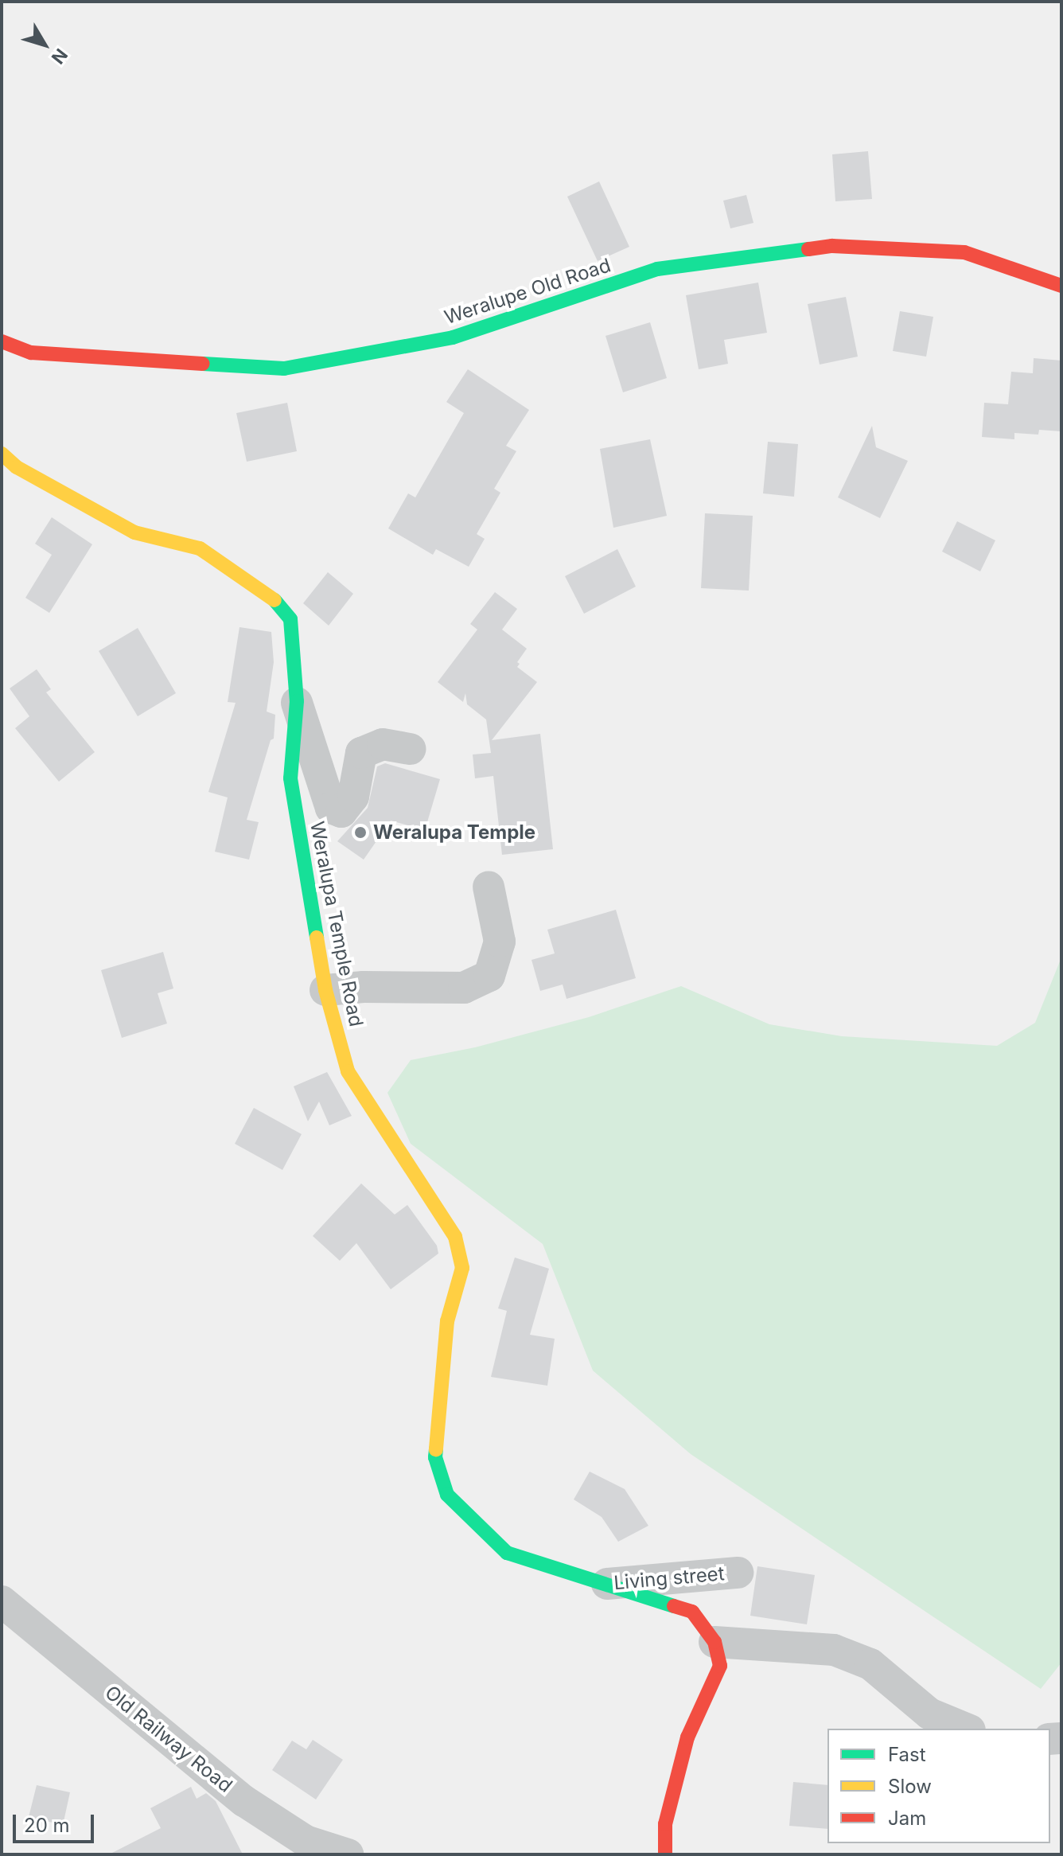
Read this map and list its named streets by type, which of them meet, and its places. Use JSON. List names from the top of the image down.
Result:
{
  "streets": {
    "street": [
      "Weralupe Old Road",
      "Weralupa Temple Road",
      "Living street",
      "Old Railway Road"
    ]
  },
  "crossings": [
    ["Weralupa Temple Road", "Living street"]
  ],
  "places": ["Weralupa Temple"],
  "legend": ["Fast", "Slow", "Jam"],
  "scale_bar": "20 m",
  "north": "bottom right"
}
